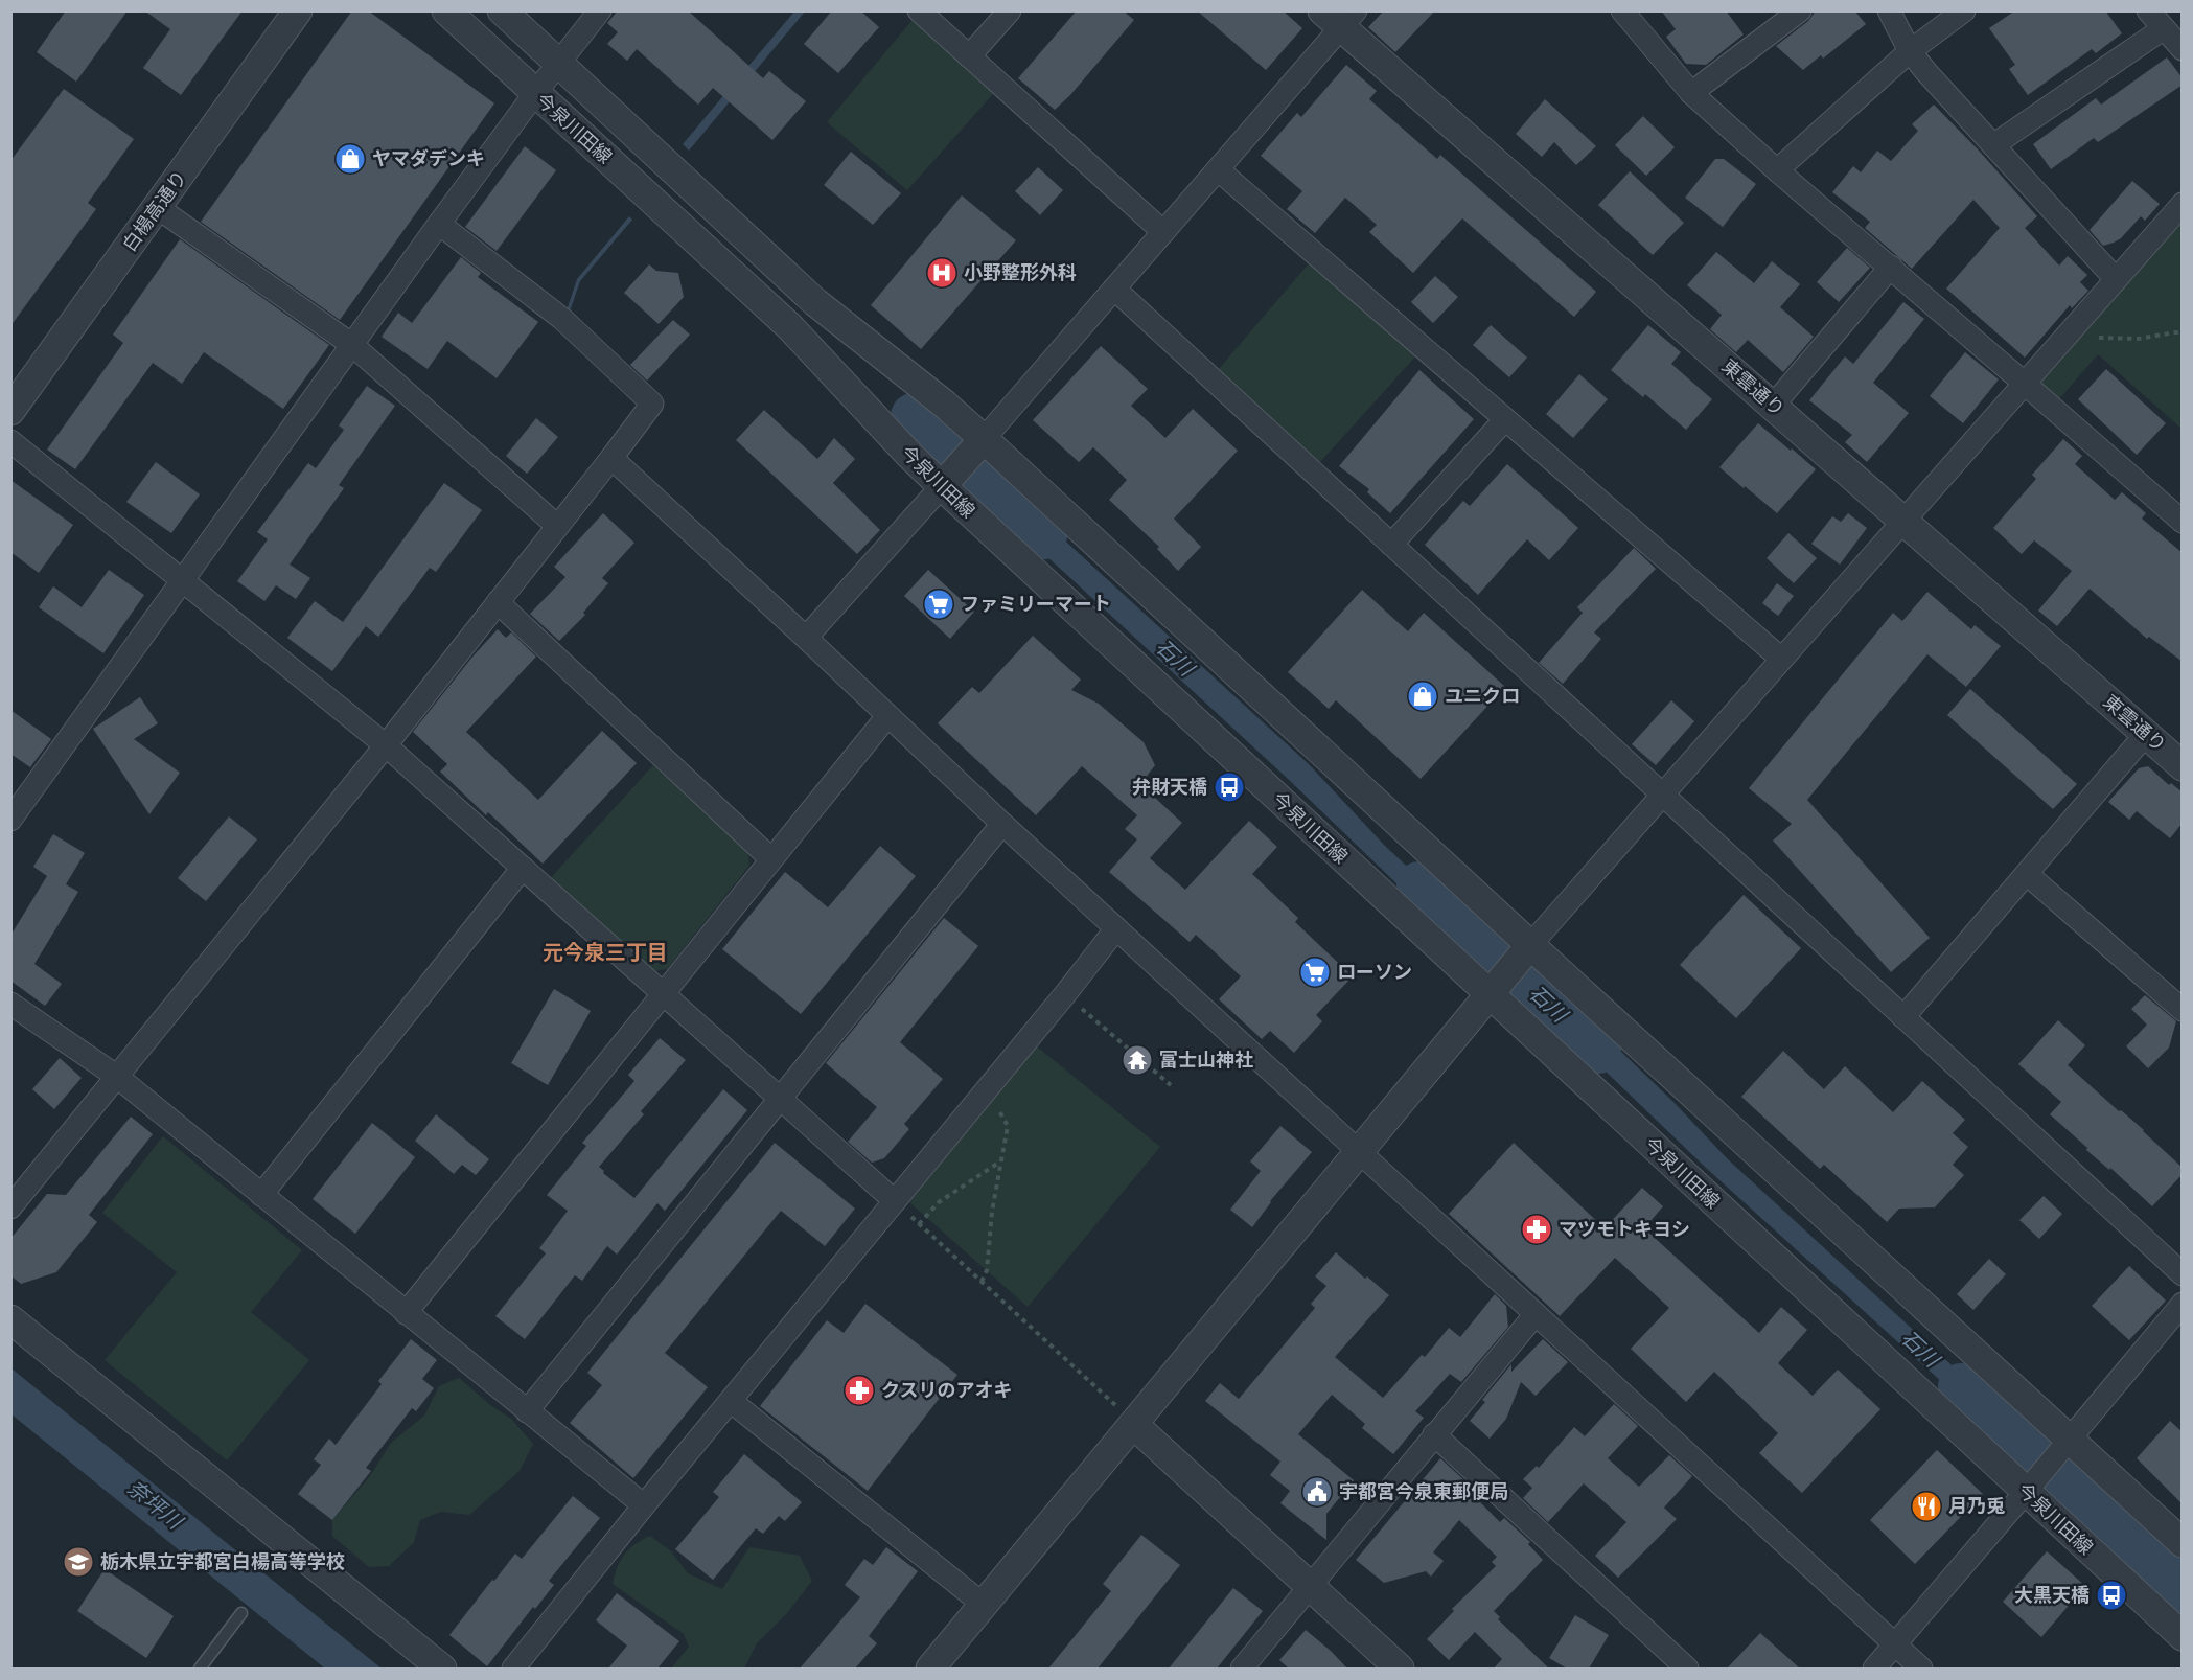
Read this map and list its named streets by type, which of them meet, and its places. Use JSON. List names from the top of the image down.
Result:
{
  "streets": {
    "street": ["今泉川田線", "白楊高通り", "東雲通り"]
  },
  "districts": ["元今泉三丁目"],
  "water": ["石川", "奈坪川"],
  "places": {
    "shop": ["ヤマダデンキ", "ユニクロ"],
    "hospital": ["小野整形外科"],
    "supermarket": ["ファミリーマート", "ローソン"],
    "bus stop": ["弁財天橋", "大黒天橋"],
    "temple": ["富士山神社"],
    "pharmacy": ["マツモトキヨシ", "クスリのアオキ"],
    "public building": ["宇都宮今泉東郵便局"],
    "restaurant": ["月乃兎"],
    "school or university": ["栃木県立宇都宮白楊高等学校"]
  }
}
